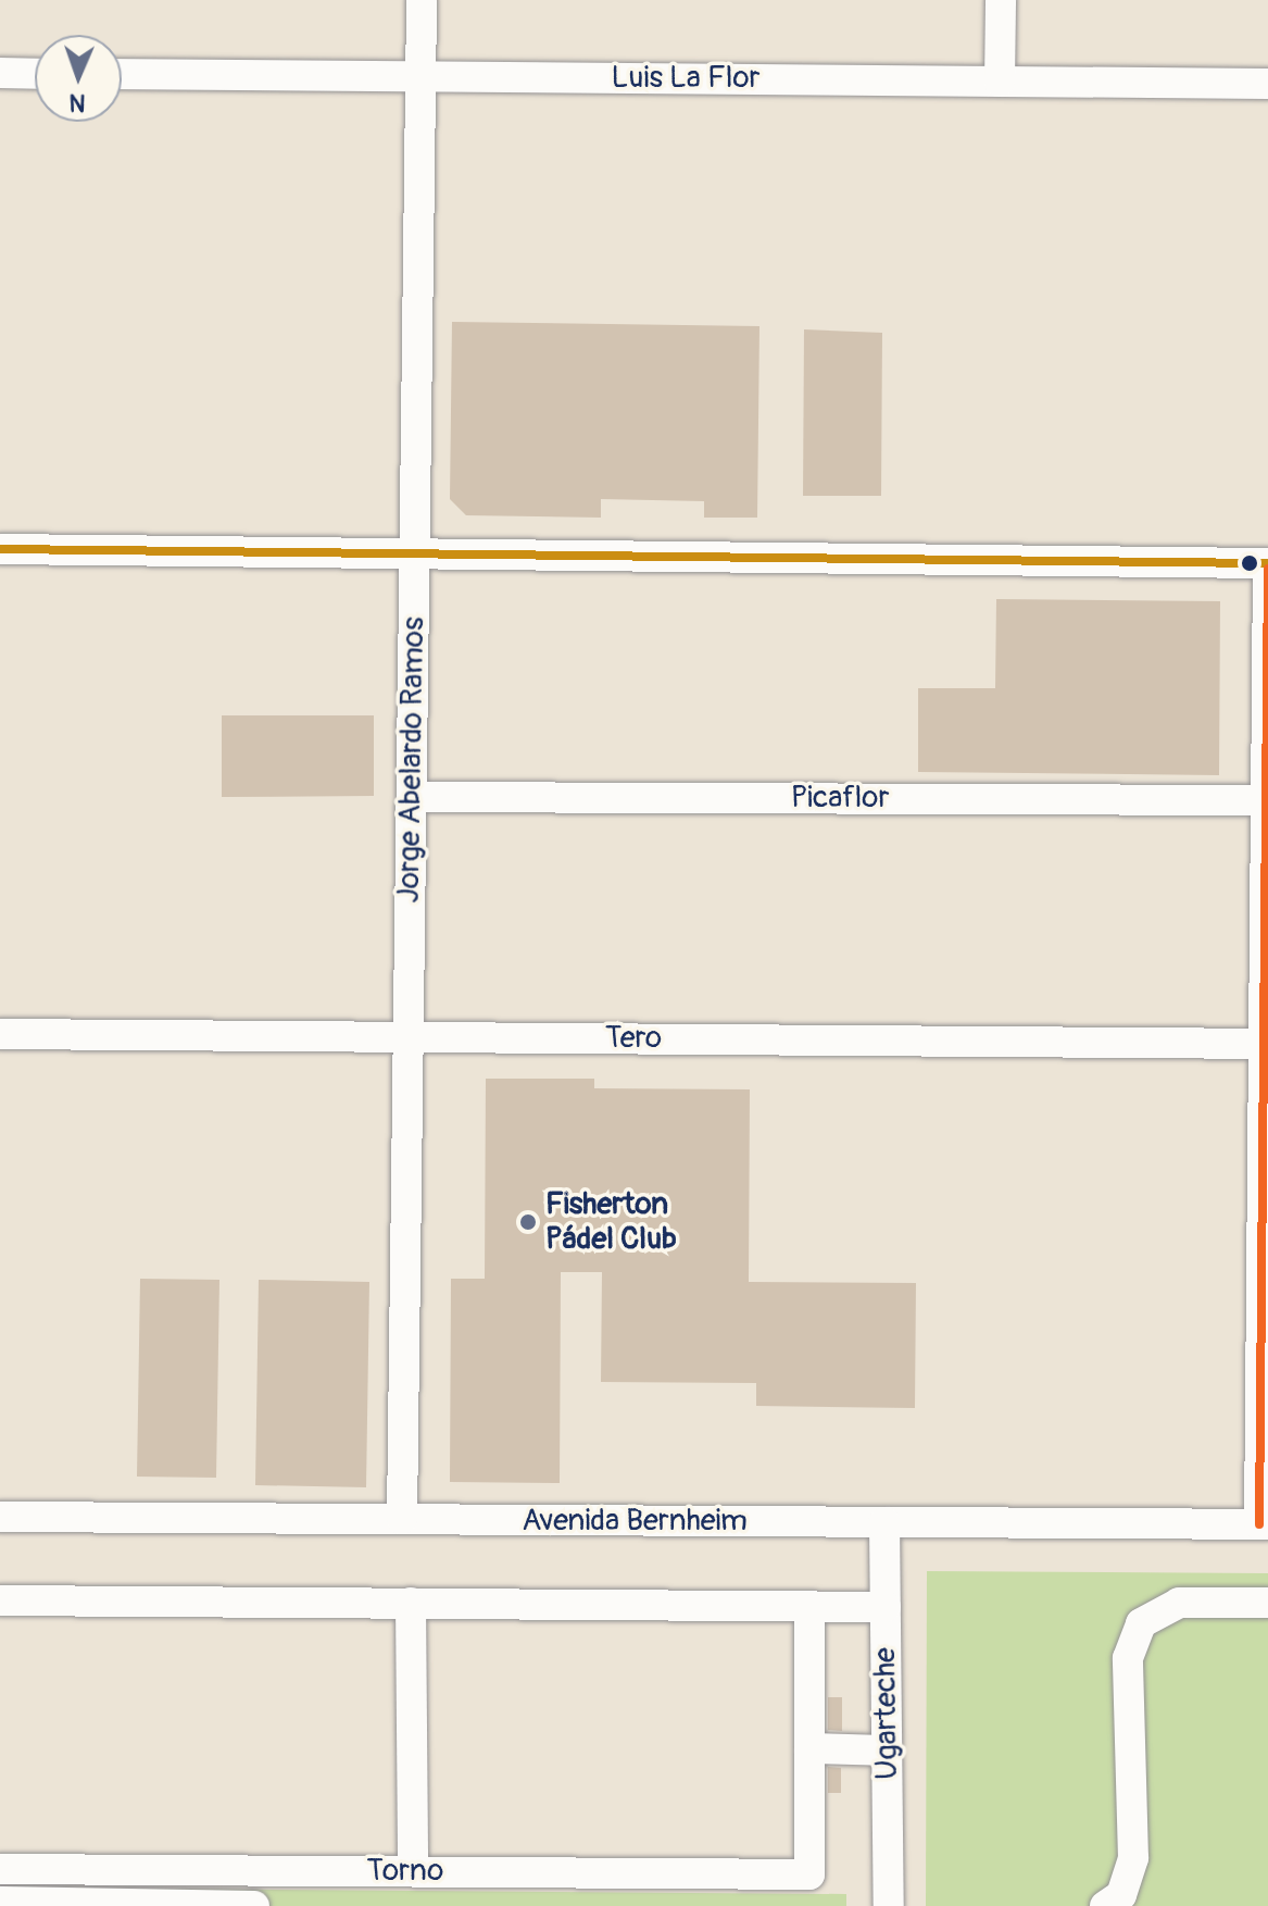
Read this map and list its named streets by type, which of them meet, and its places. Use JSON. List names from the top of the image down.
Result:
{
  "streets": {
    "street": [
      "Luis La Flor",
      "Jorge Abelardo Ramos",
      "Picaflor",
      "Tero",
      "Avenida Bernheim",
      "Ugarteche",
      "Torno"
    ]
  },
  "crossings": [
    ["Luis La Flor", "Jorge Abelardo Ramos"],
    ["Jorge Abelardo Ramos", "Picaflor"],
    ["Jorge Abelardo Ramos", "Tero"],
    ["Jorge Abelardo Ramos", "Avenida Bernheim"],
    ["Avenida Bernheim", "Ugarteche"]
  ],
  "places": ["Fisherton Pádel Club"],
  "north": "bottom"
}
